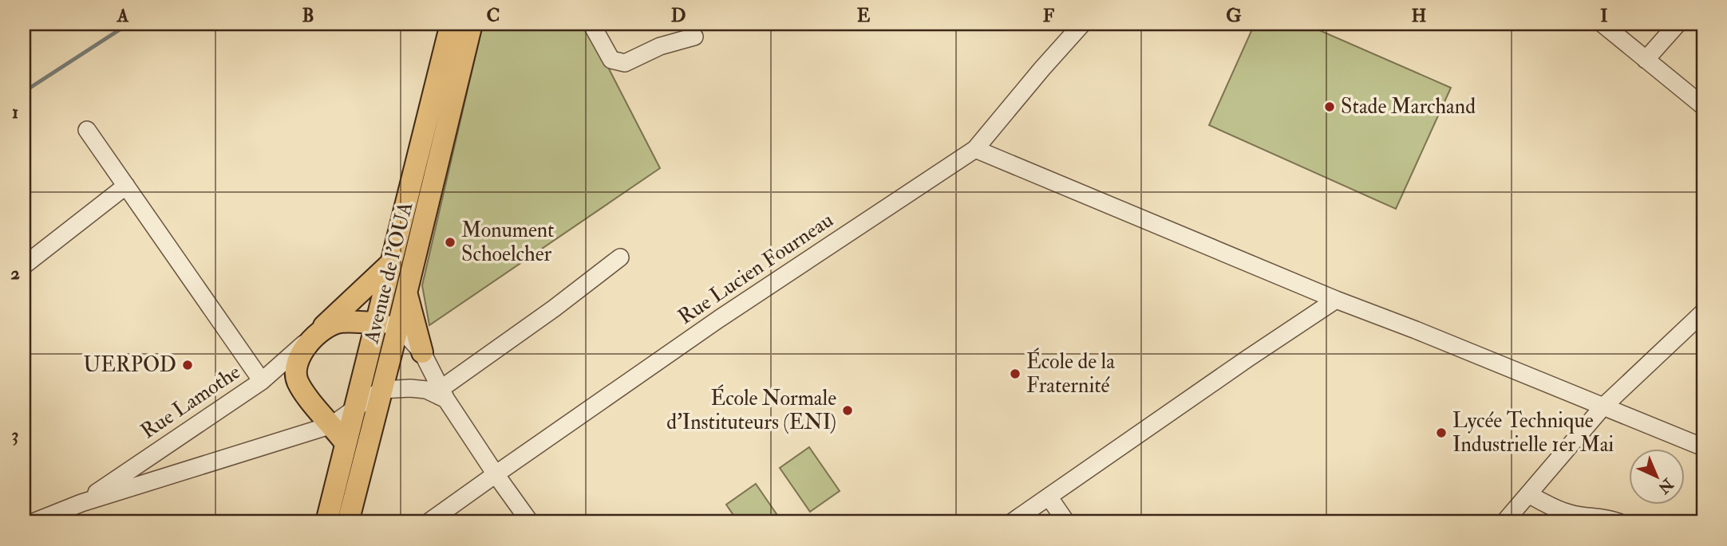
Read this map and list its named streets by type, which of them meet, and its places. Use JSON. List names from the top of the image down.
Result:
{
  "streets": {
    "main road": ["Avenue de l'OUA"],
    "street": ["Rue Lucien Fourneau", "Rue Lamothe"]
  },
  "crossings": [
    ["Avenue de l'OUA", "Rue Lamothe"]
  ],
  "places": [
    "Stade Marchand",
    "Monument Schoelcher",
    "UERPOD",
    "École de la Fraternité",
    "École Normale d'Instituteurs (ENI)",
    "Lycée Technique Industrielle 1er Mai"
  ],
  "north": "bottom right",
  "grid": {
    "columns": [
      "A",
      "B",
      "C",
      "D",
      "E",
      "F",
      "G",
      "H",
      "I"
    ],
    "rows": ["1", "2", "3"]
  }
}
